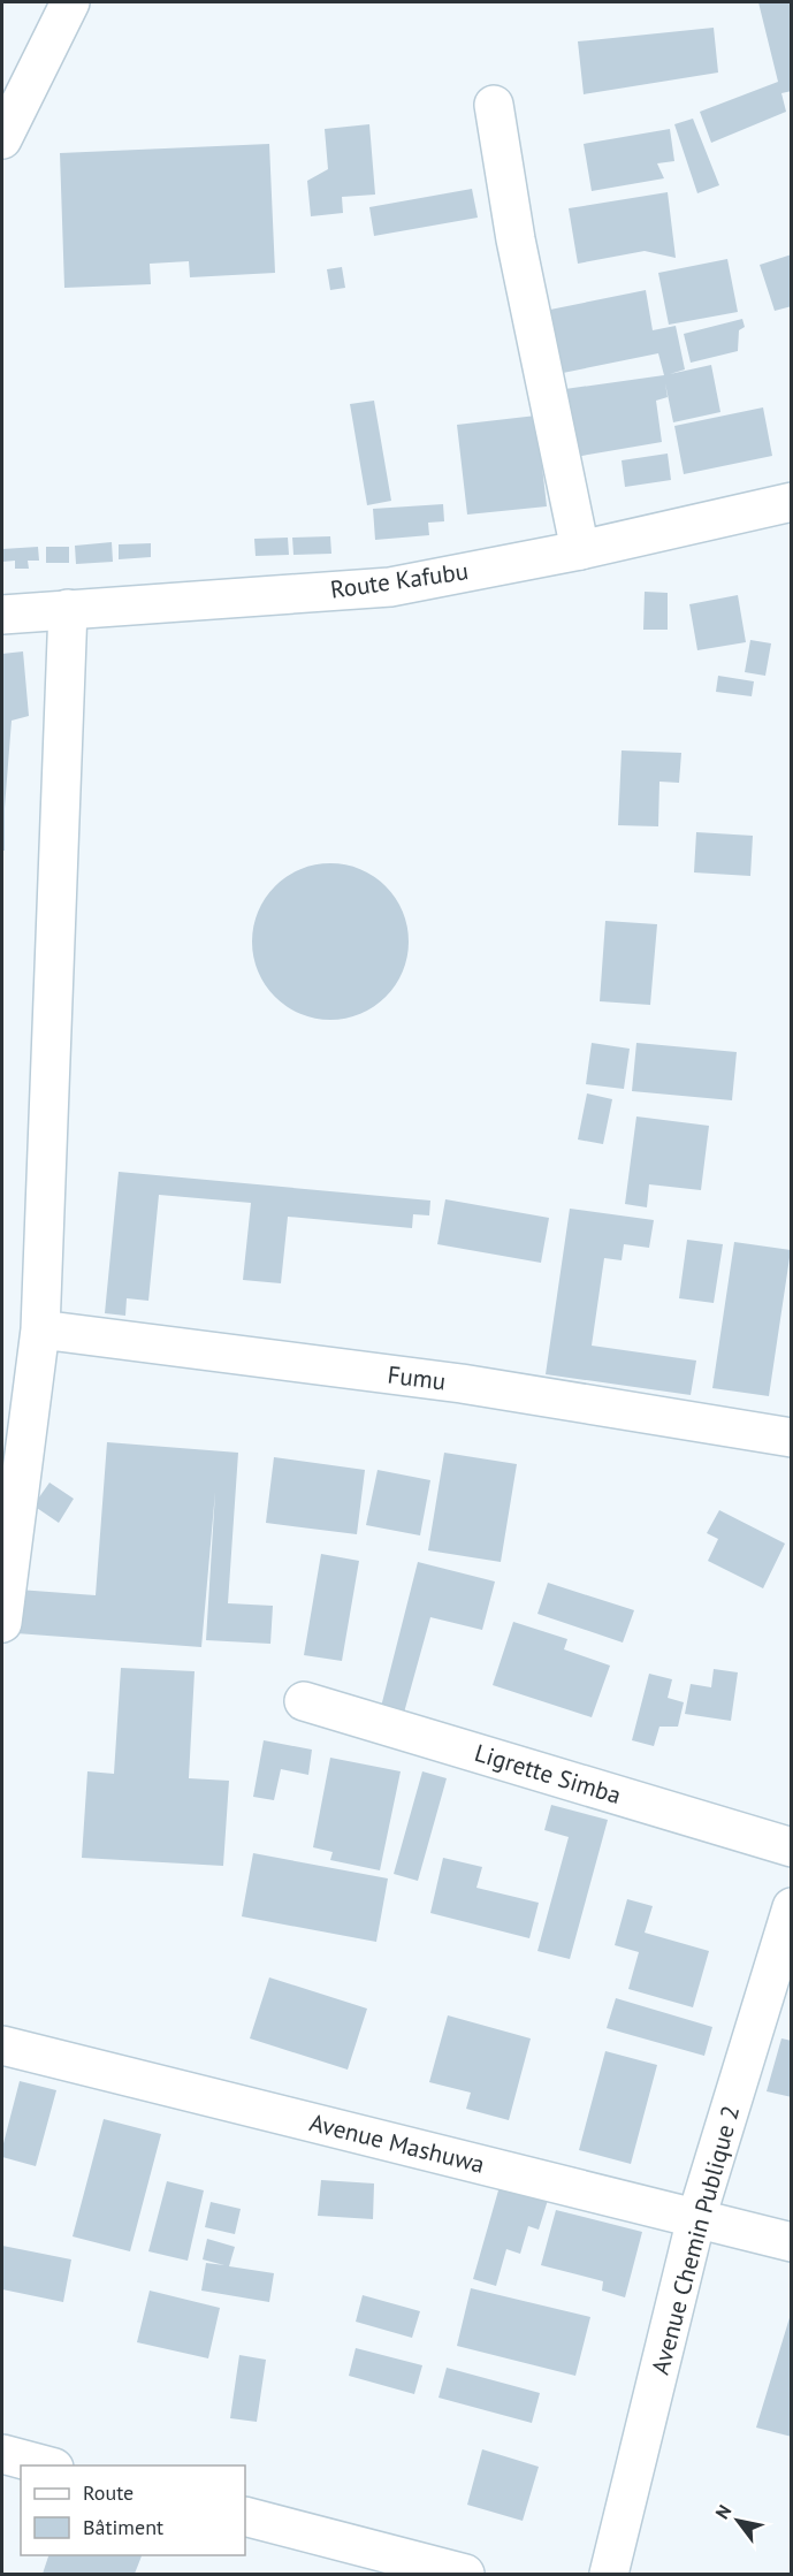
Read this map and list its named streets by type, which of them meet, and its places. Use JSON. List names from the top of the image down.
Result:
{
  "streets": {
    "street": [
      "Route Kafubu",
      "Fumu",
      "Ligrette Simba",
      "Avenue Mashuwa",
      "Avenue Chemin Publique 2"
    ]
  },
  "crossings": [
    ["Avenue Mashuwa", "Avenue Chemin Publique 2"]
  ],
  "legend": ["Route", "Bâtiment"],
  "north": "top left"
}
